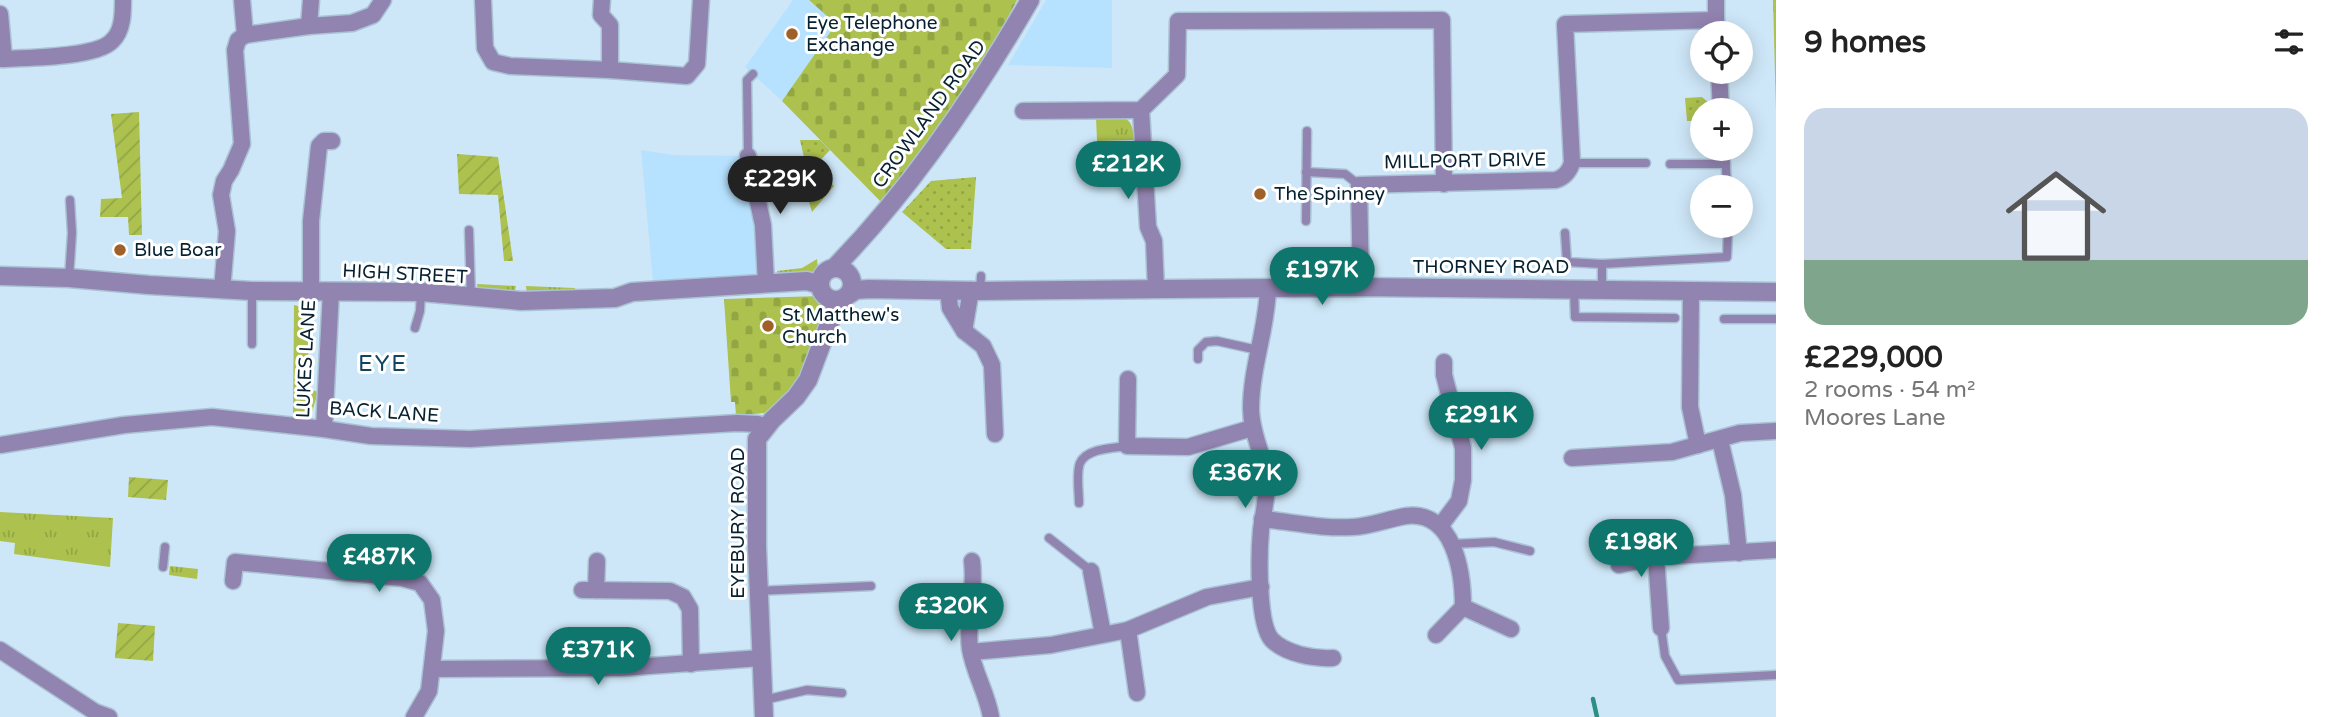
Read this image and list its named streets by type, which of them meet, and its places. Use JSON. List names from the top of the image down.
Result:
{
  "streets": {
    "street": [
      "CROWLAND ROAD",
      "MILLPORT DRIVE",
      "THORNEY ROAD",
      "HIGH STREET",
      "LUKES LANE",
      "BACK LANE",
      "EYEBURY ROAD"
    ]
  },
  "crossings": [
    ["CROWLAND ROAD", "THORNEY ROAD"],
    ["CROWLAND ROAD", "HIGH STREET"],
    ["CROWLAND ROAD", "EYEBURY ROAD"],
    ["MILLPORT DRIVE", "THORNEY ROAD"],
    ["THORNEY ROAD", "HIGH STREET"],
    ["THORNEY ROAD", "EYEBURY ROAD"],
    ["HIGH STREET", "LUKES LANE"],
    ["HIGH STREET", "EYEBURY ROAD"],
    ["LUKES LANE", "BACK LANE"],
    ["BACK LANE", "EYEBURY ROAD"]
  ],
  "districts": ["EYE"],
  "places": [
    "Eye Telephone Exchange",
    "The Spinney",
    "Blue Boar",
    "St Matthew's Church"
  ],
  "page": {
    "heading": "9 homes",
    "map_buttons": ["+", "−"],
    "list": [
      {
        "name": "£229,000",
        "note": "2 rooms · 54 m² · Moores Lane"
      }
    ],
    "price": [
      "£212K",
      "£229K",
      "£197K",
      "£291K",
      "£367K",
      "£198K",
      "£487K",
      "£320K",
      "£371K"
    ]
  }
}
